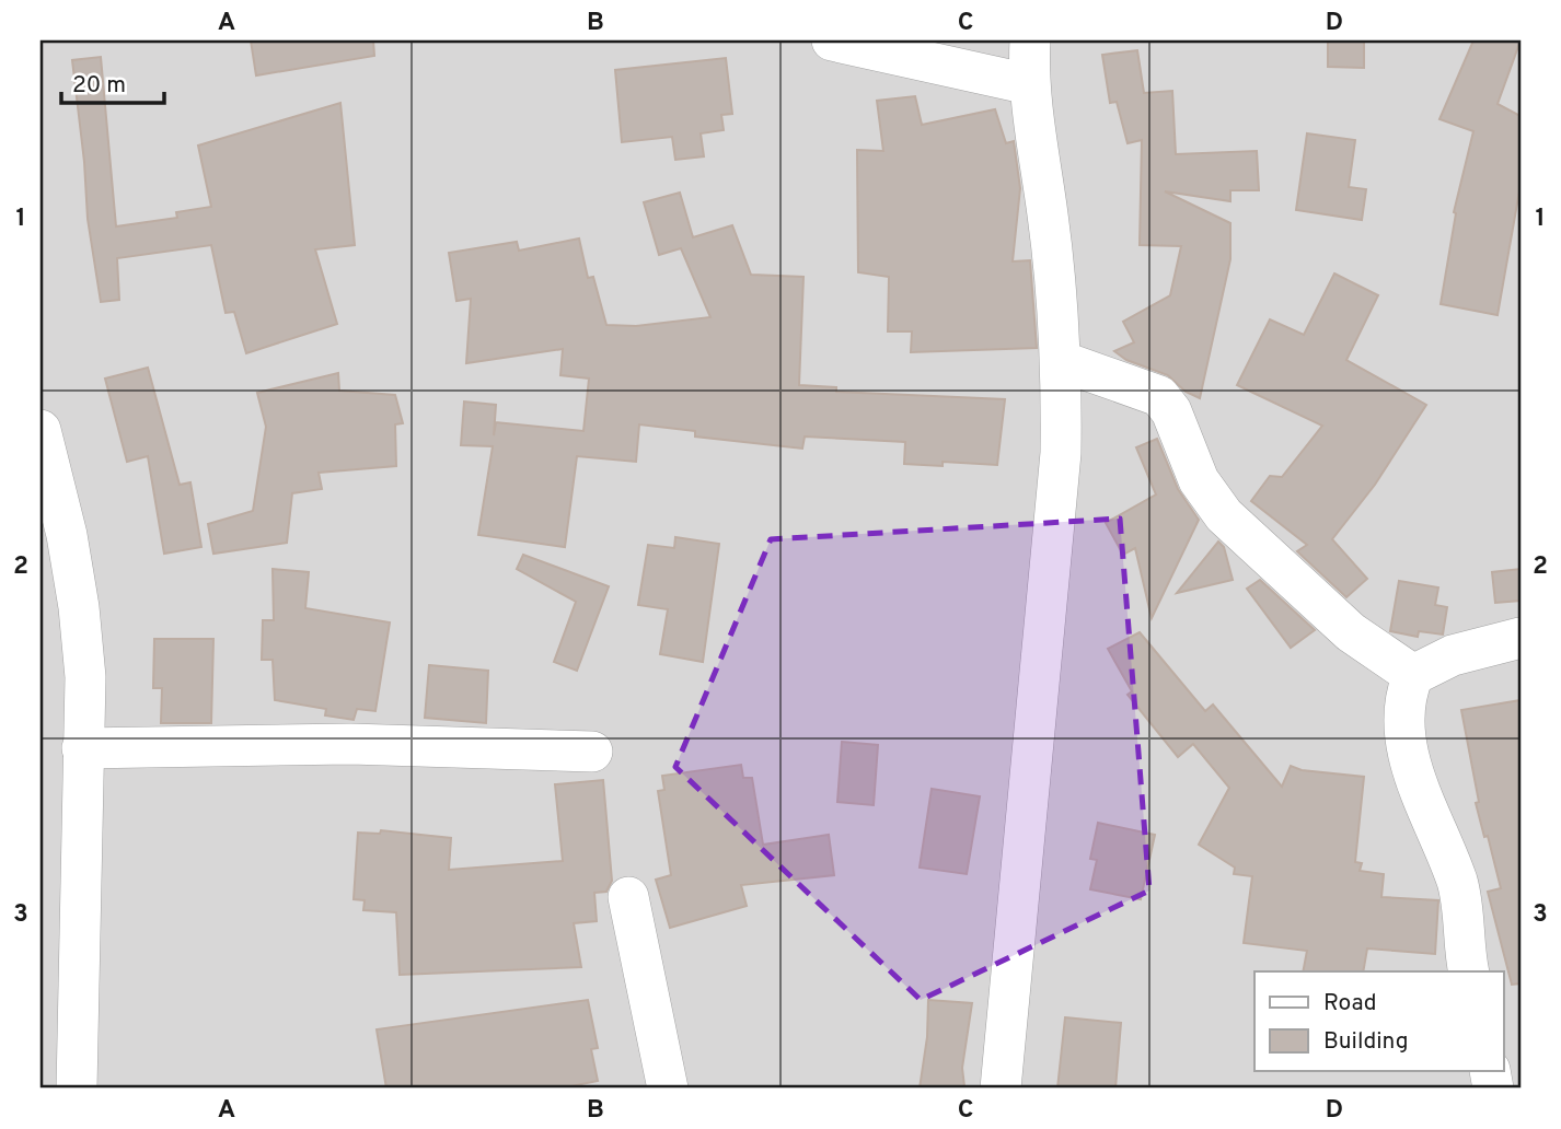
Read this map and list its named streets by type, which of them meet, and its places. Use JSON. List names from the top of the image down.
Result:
{
  "legend": ["Road", "Building"],
  "scale_bar": "20 m",
  "grid": {
    "columns": [
      "A",
      "B",
      "C",
      "D"
    ],
    "rows": ["1", "2", "3"]
  }
}
